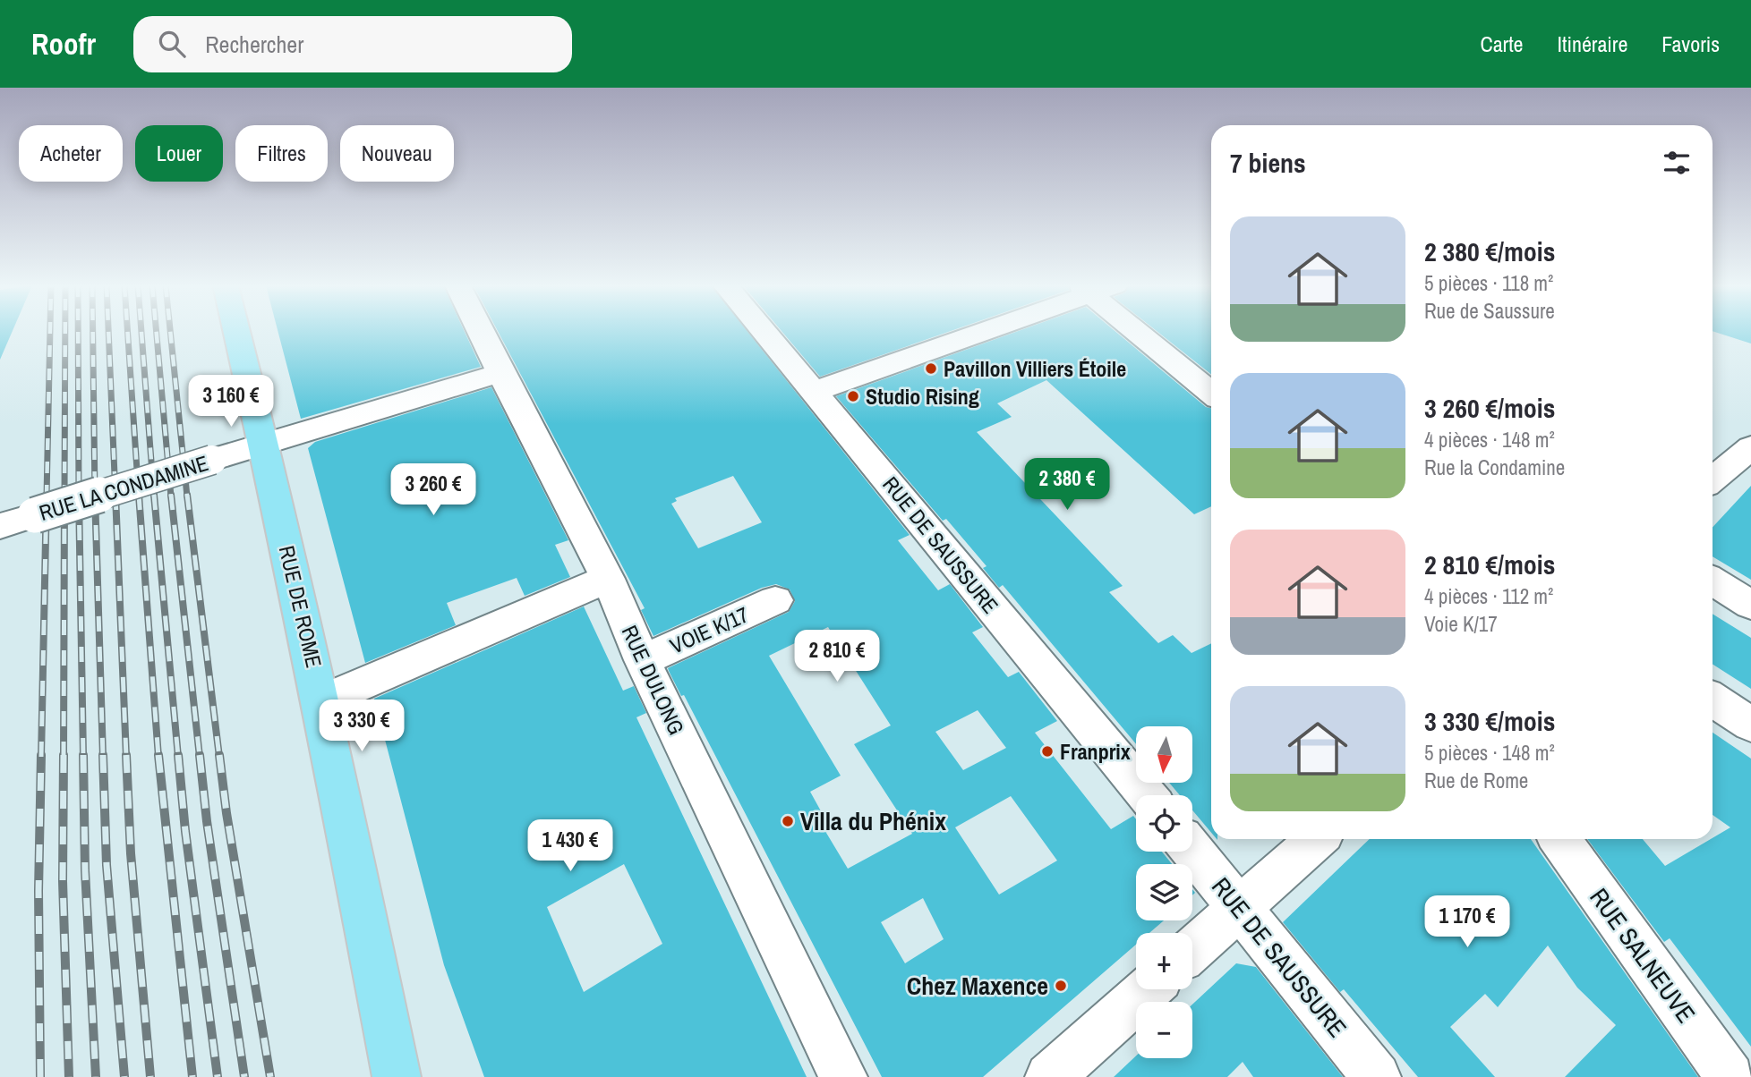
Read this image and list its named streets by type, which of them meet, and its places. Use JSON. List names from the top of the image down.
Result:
{
  "streets": {
    "main road": ["RUE DE ROME"],
    "street": [
      "RUE LA CONDAMINE",
      "RUE DE SAUSSURE",
      "VOIE K/17",
      "RUE DULONG",
      "RUE SALNEUVE"
    ]
  },
  "crossings": [
    ["RUE LA CONDAMINE", "RUE DE ROME"],
    ["RUE LA CONDAMINE", "RUE DULONG"],
    ["VOIE K/17", "RUE DULONG"]
  ],
  "places": [
    "Pavillon Villiers Étoile",
    "Studio Rising",
    "Franprix",
    "Villa du Phénix",
    "Chez Maxence"
  ],
  "north": "bottom",
  "page": {
    "header": "Roofr",
    "search": "Rechercher",
    "nav": ["Carte", "Itinéraire", "Favoris"],
    "chip": [
      "Acheter",
      "Louer",
      "Filtres",
      "Nouveau"
    ],
    "heading": "7 biens",
    "list": [
      {
        "name": "2 380 €/mois",
        "note": "5 pièces · 118 m² · Rue de Saussure"
      },
      {
        "name": "3 260 €/mois",
        "note": "4 pièces · 148 m² · Rue la Condamine"
      },
      {
        "name": "2 810 €/mois",
        "note": "4 pièces · 112 m² · Voie K/17"
      },
      {
        "name": "3 330 €/mois",
        "note": "5 pièces · 148 m² · Rue de Rome"
      }
    ],
    "price": [
      "3 160 €",
      "2 380 €",
      "3 260 €",
      "2 810 €",
      "3 330 €",
      "1 430 €",
      "1 170 €"
    ],
    "map_buttons": ["+", "−"]
  }
}
